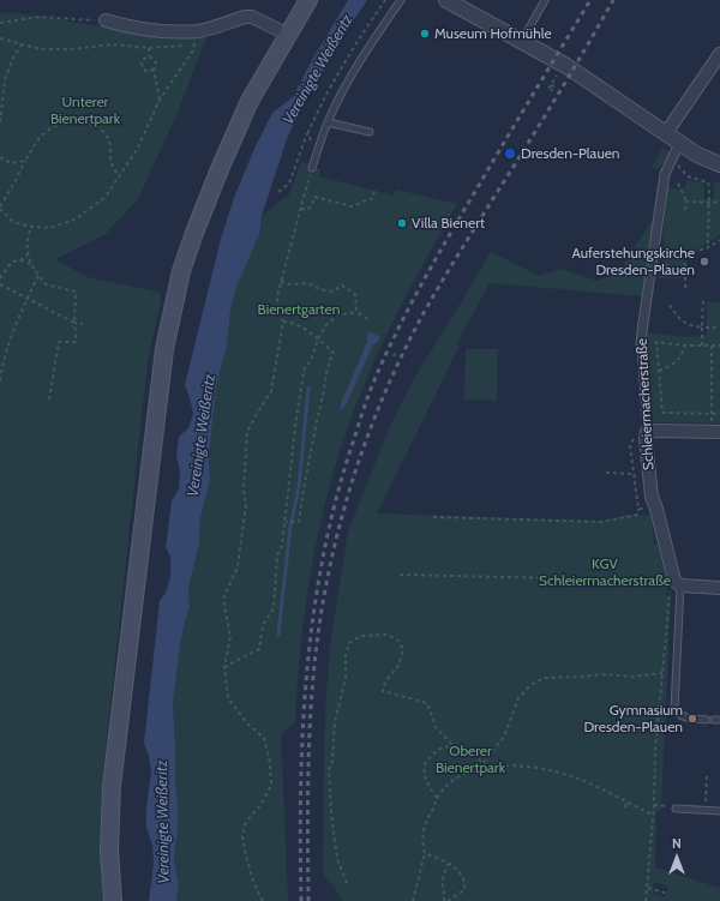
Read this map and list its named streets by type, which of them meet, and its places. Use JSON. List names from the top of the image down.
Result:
{
  "streets": {
    "street": ["Schleiermacherstraße"]
  },
  "water": ["Vereinigte Weißeritz"],
  "parks": [
    "Unterer Bienertpark",
    "Bienertgarten",
    "KGV Schleiermacherstraße",
    "Oberer Bienertpark"
  ],
  "places": [
    "Museum Hofmühle",
    "Dresden-Plauen",
    "Villa Bienert",
    "Auferstehungskirche Dresden-Plauen",
    "Gymnasium Dresden-Plauen"
  ],
  "north": "top"
}
